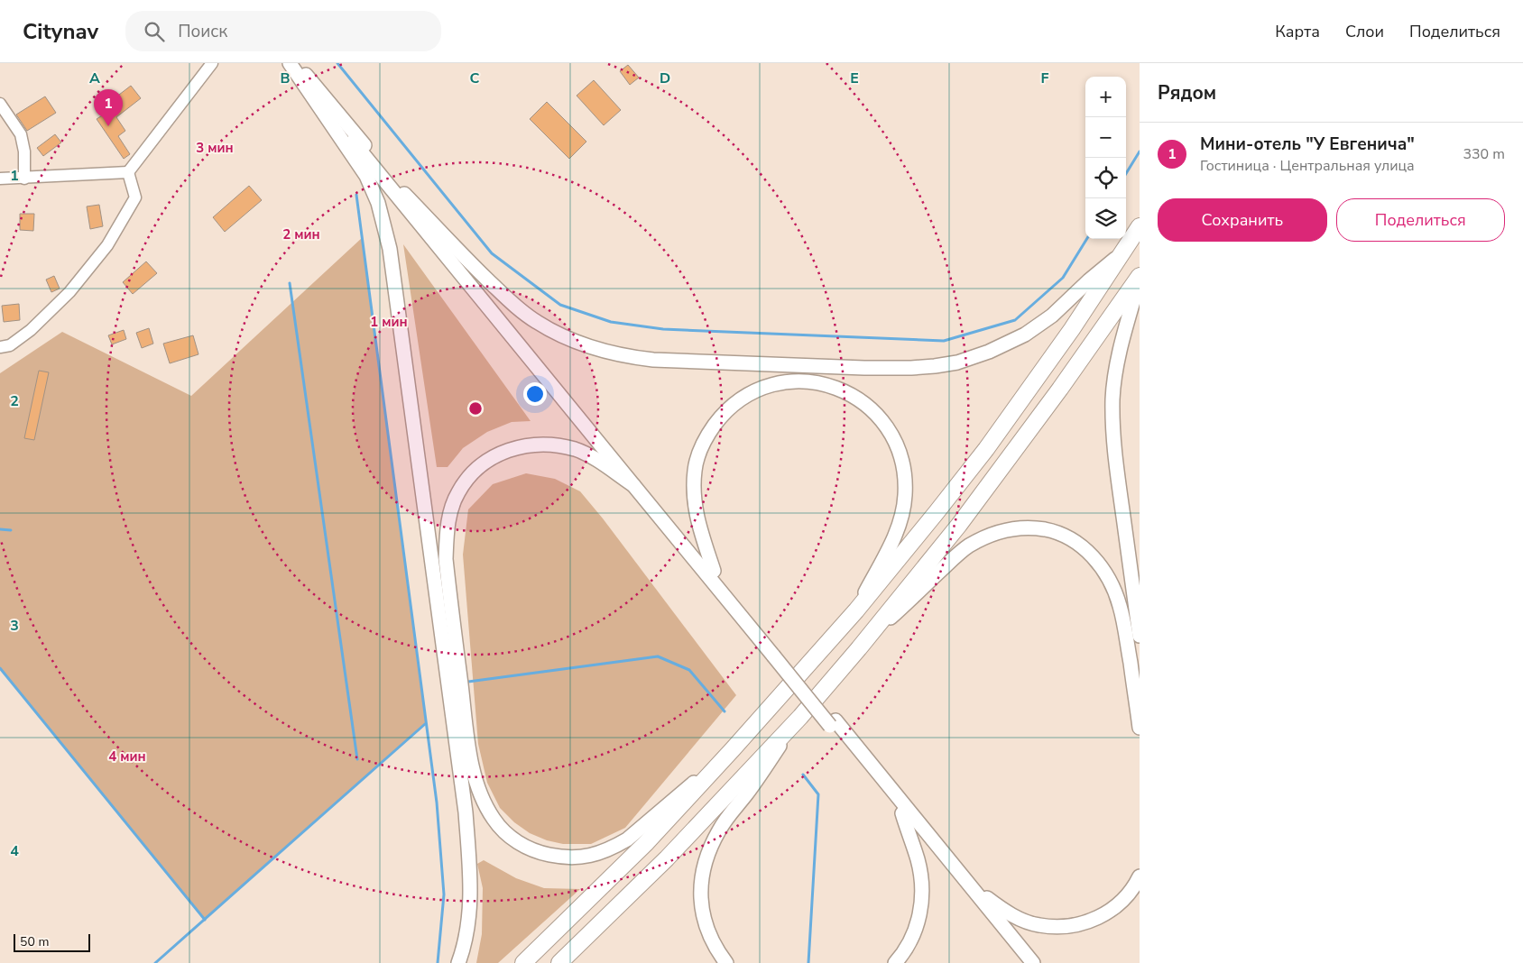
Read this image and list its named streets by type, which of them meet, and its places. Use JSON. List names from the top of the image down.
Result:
{
  "scale_bar": "50 m",
  "page": {
    "header": "Citynav",
    "search": "Поиск",
    "nav": ["Карта", "Слои", "Поделиться"],
    "heading": "Рядом",
    "map_buttons": ["+", "−"],
    "pins": "1",
    "list": [
      {
        "mark": "1",
        "name": "Мини-отель \"У Евгенича\"",
        "note": "Гостиница · Центральная улица",
        "value": "330 m"
      }
    ],
    "buttons": ["Сохранить", "Поделиться"],
    "scale": "50 m"
  },
  "grid": {
    "columns": [
      "A",
      "B",
      "C",
      "D",
      "E",
      "F"
    ],
    "rows": [
      "1",
      "2",
      "3",
      "4"
    ]
  },
  "rings": [
    "3 мин",
    "2 мин",
    "1 мин",
    "4 мин"
  ]
}
